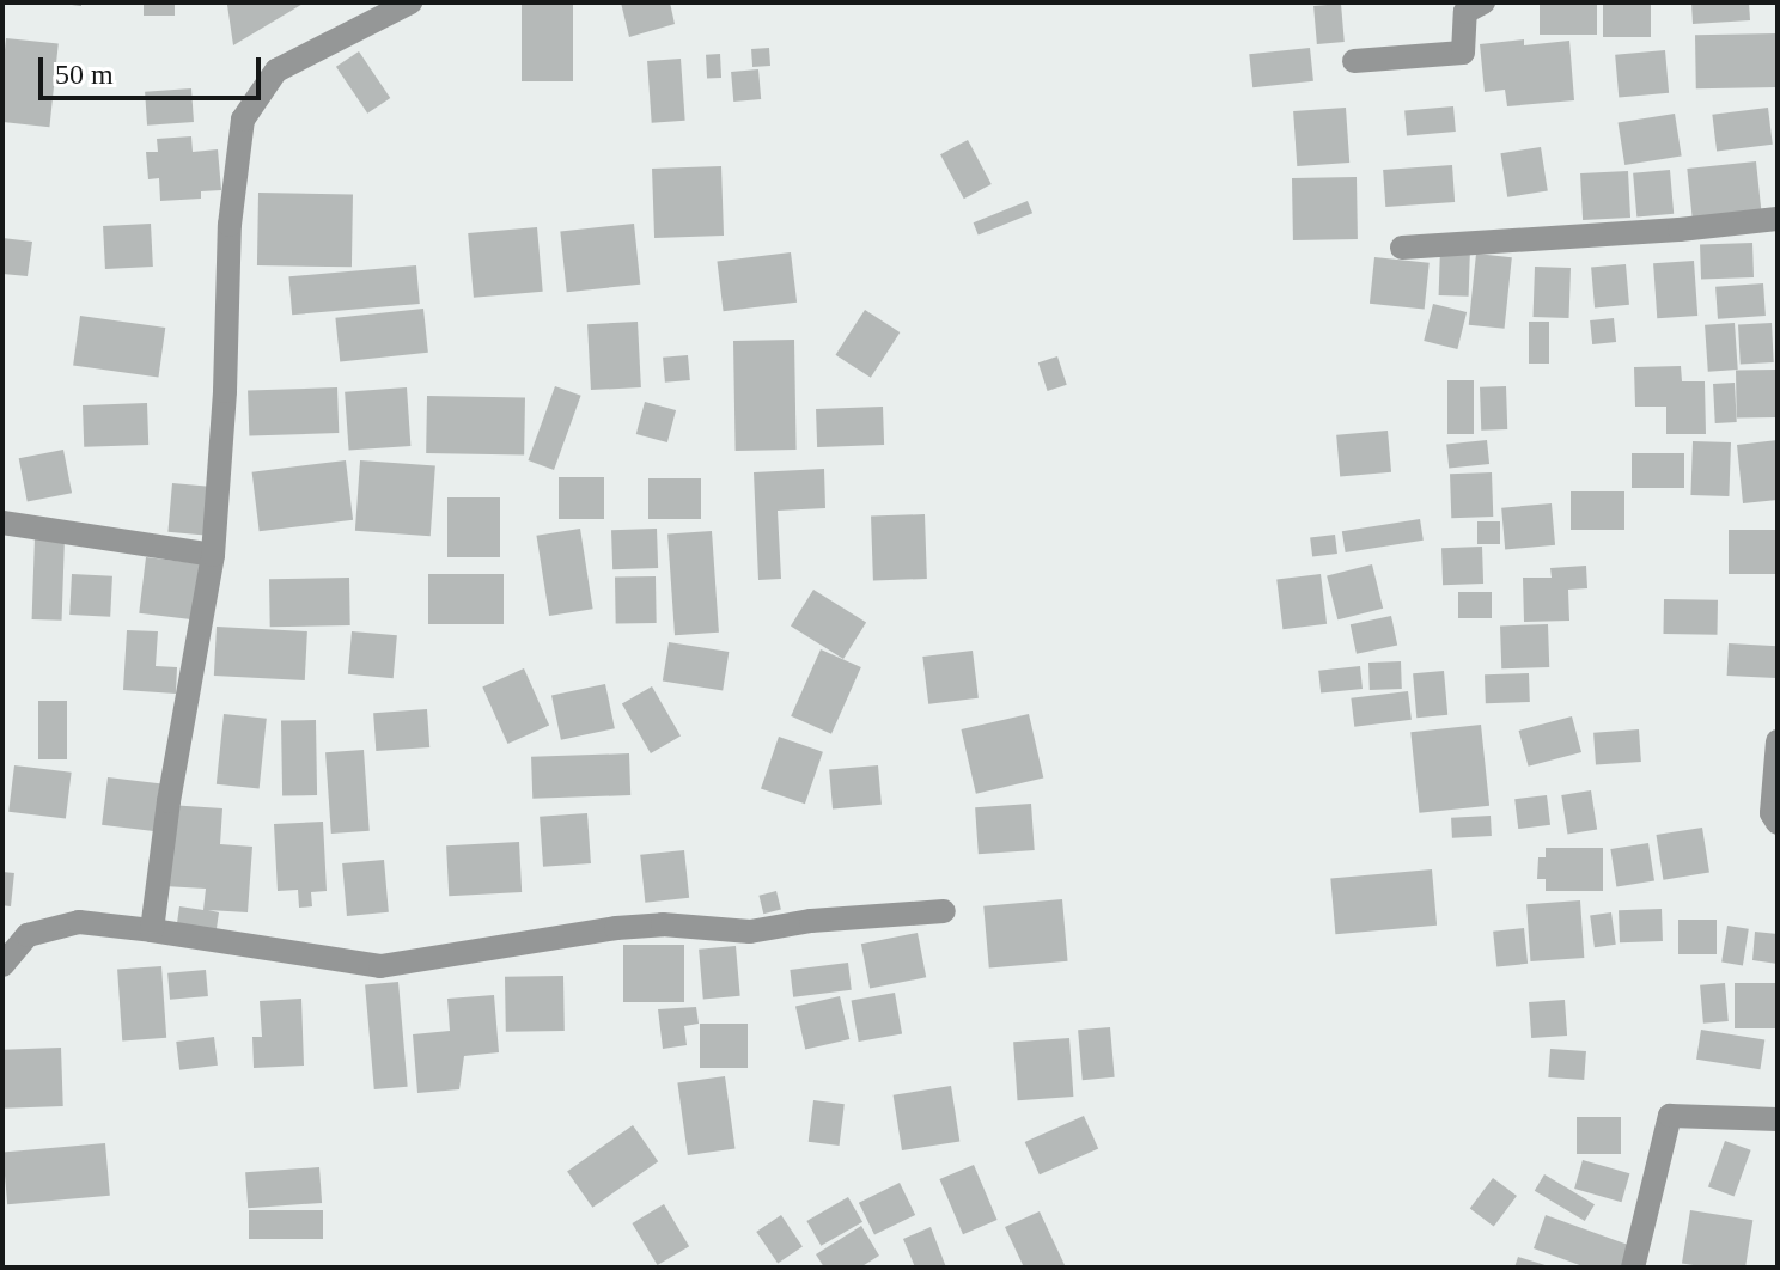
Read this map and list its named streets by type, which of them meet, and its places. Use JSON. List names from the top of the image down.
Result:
{
  "scale_bar": "50 m"
}
